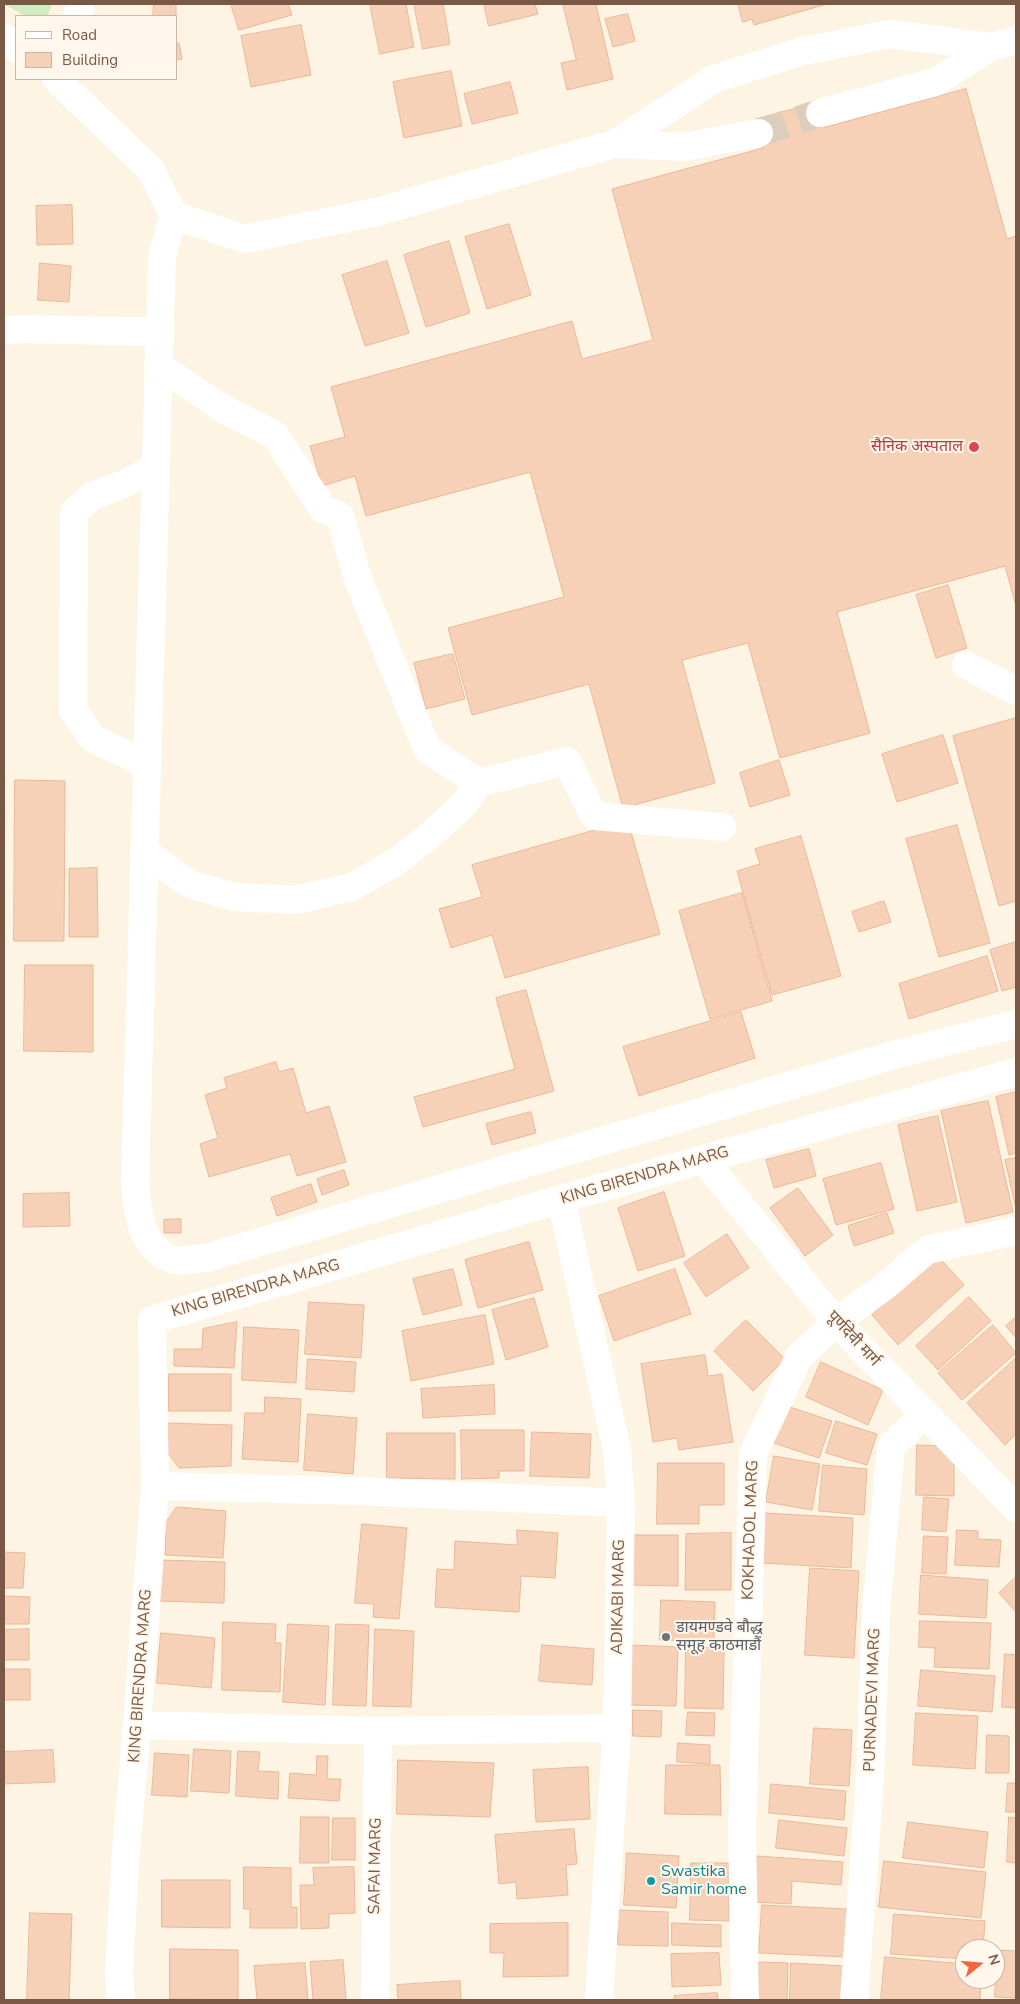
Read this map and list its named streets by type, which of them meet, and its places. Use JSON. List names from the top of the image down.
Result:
{
  "streets": {
    "street": [
      "KING BIRENDRA MARG",
      "पूर्णदेवी मार्ग",
      "KOKHADOL MARG",
      "ADIKABI MARG",
      "PURNADEVI MARG",
      "SAFAI MARG"
    ]
  },
  "crossings": [
    ["KING BIRENDRA MARG", "पूर्णदेवी मार्ग"],
    ["KING BIRENDRA MARG", "ADIKABI MARG"],
    ["पूर्णदेवी मार्ग", "KOKHADOL MARG"],
    ["पूर्णदेवी मार्ग", "PURNADEVI MARG"]
  ],
  "places": ["सैनिक अस्पताल", "डायमण्डवे बौद्ध समूह काठमाडौं", "Swastika Samir home"],
  "legend": ["Road", "Building"],
  "north": "right"
}
